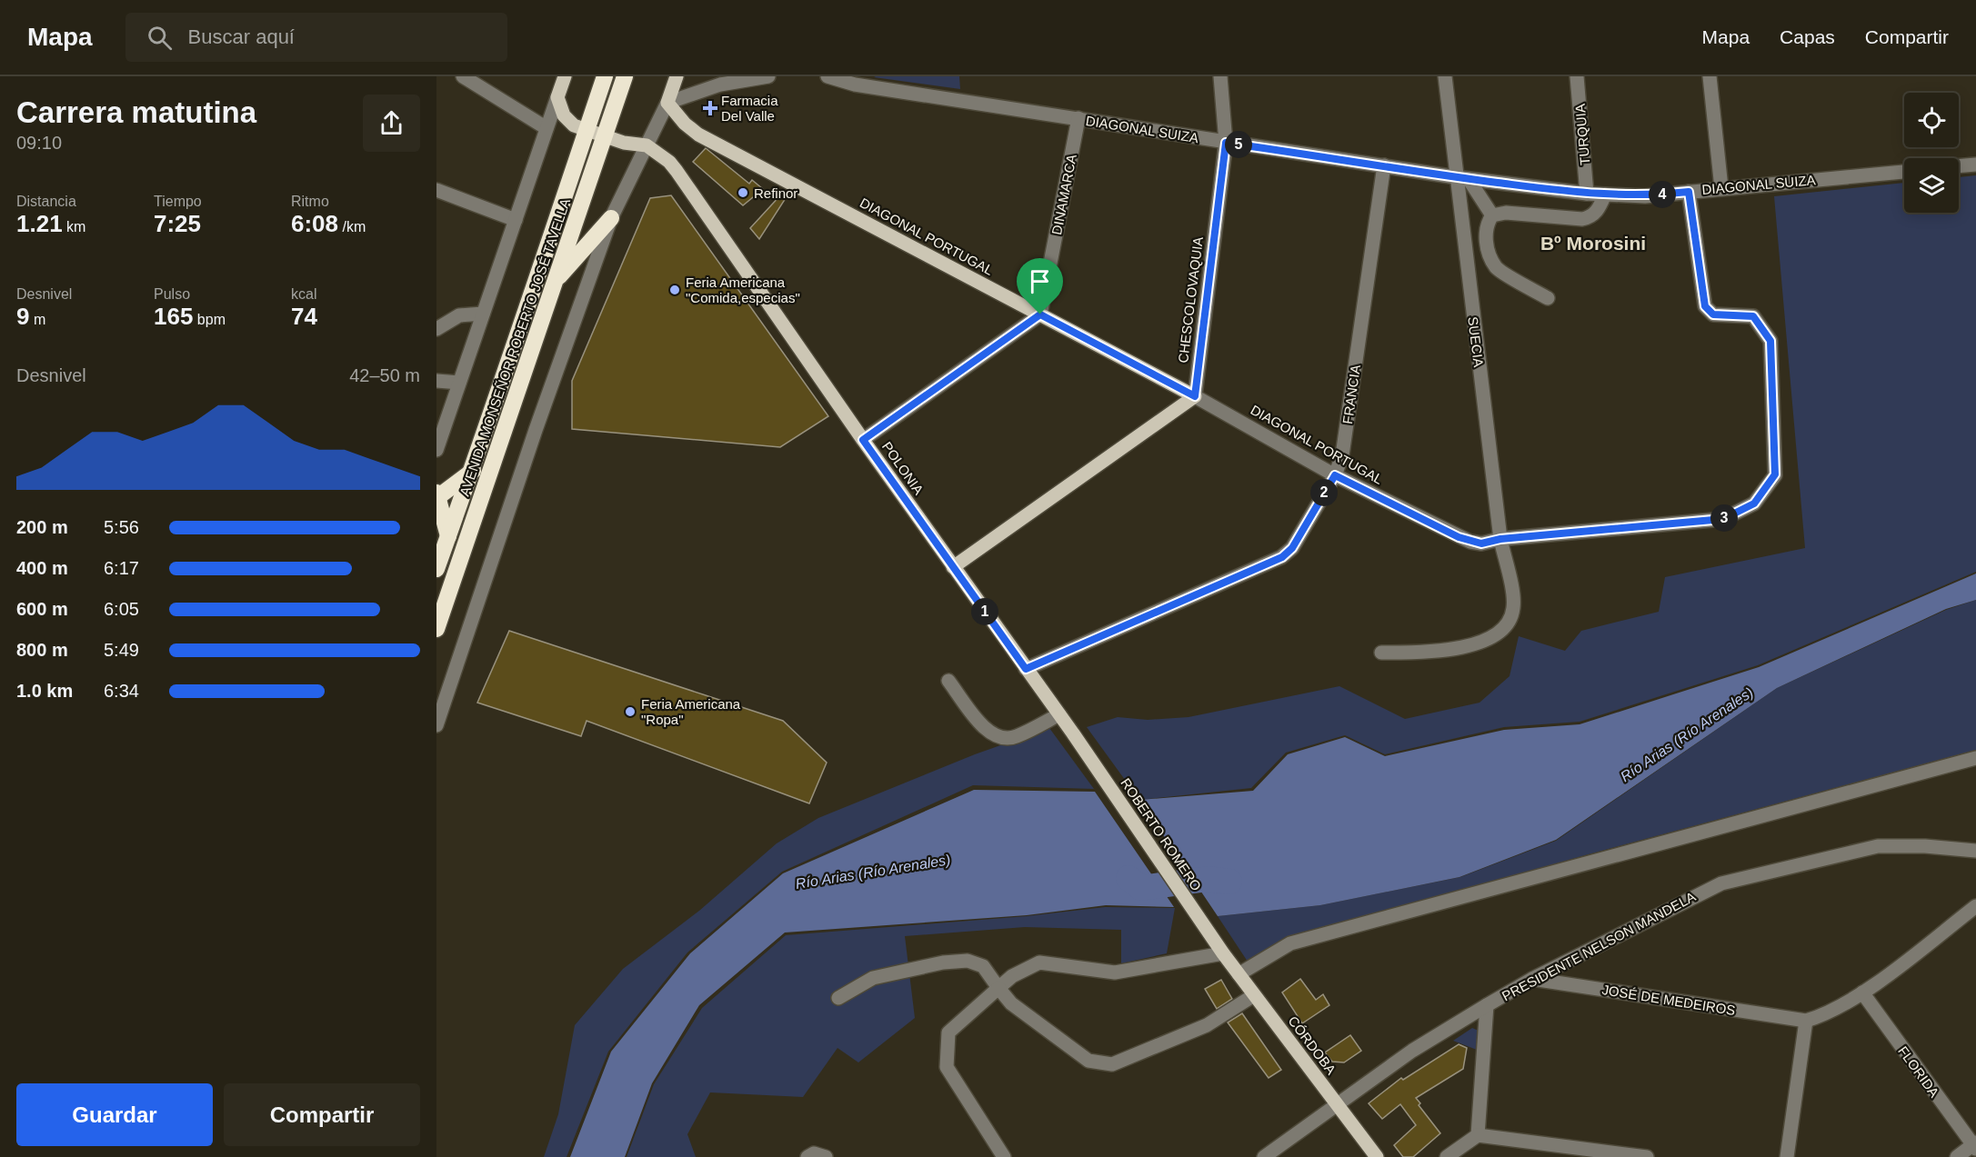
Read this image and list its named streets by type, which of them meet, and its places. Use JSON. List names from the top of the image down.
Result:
{
  "streets": {
    "highway": ["AVENIDA MONSEÑOR ROBERTO JOSÉ TAVELLA"],
    "main road": [
      "DIAGONAL PORTUGAL",
      "POLONIA",
      "ROBERTO ROMERO",
      "CÓRDOBA"
    ],
    "street": [
      "DIAGONAL SUIZA",
      "TURQUIA",
      "DINAMARCA",
      "CHESCOLOVAQUIA",
      "SUECIA",
      "FRANCIA",
      "PRESIDENTE NELSON MANDELA",
      "JOSÉ DE MEDEIROS",
      "FLORIDA"
    ]
  },
  "crossings": [
    ["DIAGONAL SUIZA", "TURQUIA"],
    ["DIAGONAL SUIZA", "DINAMARCA"],
    ["DIAGONAL SUIZA", "DIAGONAL PORTUGAL"],
    ["DIAGONAL SUIZA", "CHESCOLOVAQUIA"],
    ["DIAGONAL SUIZA", "SUECIA"],
    ["DIAGONAL SUIZA", "FRANCIA"],
    ["DINAMARCA", "DIAGONAL PORTUGAL"],
    ["DIAGONAL PORTUGAL", "CHESCOLOVAQUIA"],
    ["DIAGONAL PORTUGAL", "SUECIA"],
    ["DIAGONAL PORTUGAL", "FRANCIA"],
    ["FRANCIA", "POLONIA"],
    ["POLONIA", "ROBERTO ROMERO"],
    ["ROBERTO ROMERO", "CÓRDOBA"],
    ["PRESIDENTE NELSON MANDELA", "JOSÉ DE MEDEIROS"],
    ["PRESIDENTE NELSON MANDELA", "CÓRDOBA"]
  ],
  "districts": ["Bº Morosini"],
  "water": ["Río Arias (Río Arenales)"],
  "places": {
    "health": ["Farmacia Del Valle"],
    "other": ["Refinor", "Feria Americana \"Comida,especias\"", "Feria Americana \"Ropa\""]
  },
  "page": {
    "header": "Mapa",
    "search": "Buscar aquí",
    "nav": ["Mapa", "Capas", "Compartir"],
    "heading": ["Carrera matutina", "09:10"],
    "pins": [
      "5",
      "4",
      "2",
      "3",
      "1"
    ],
    "stats": [
      ["Distancia", "1.21 km"],
      ["Tiempo", "7:25"],
      ["Ritmo", "6:08 /km"],
      ["Desnivel", "9 m"],
      ["Pulso", "165 bpm"],
      ["kcal", "74"]
    ],
    "chart": ["Desnivel", "42–50 m"],
    "list": [
      {
        "name": "200 m",
        "note": "5:56"
      },
      {
        "name": "400 m",
        "note": "6:17"
      },
      {
        "name": "600 m",
        "note": "6:05"
      },
      {
        "name": "800 m",
        "note": "5:49"
      },
      {
        "name": "1.0 km",
        "note": "6:34"
      }
    ],
    "buttons": ["Guardar", "Compartir"]
  }
}
